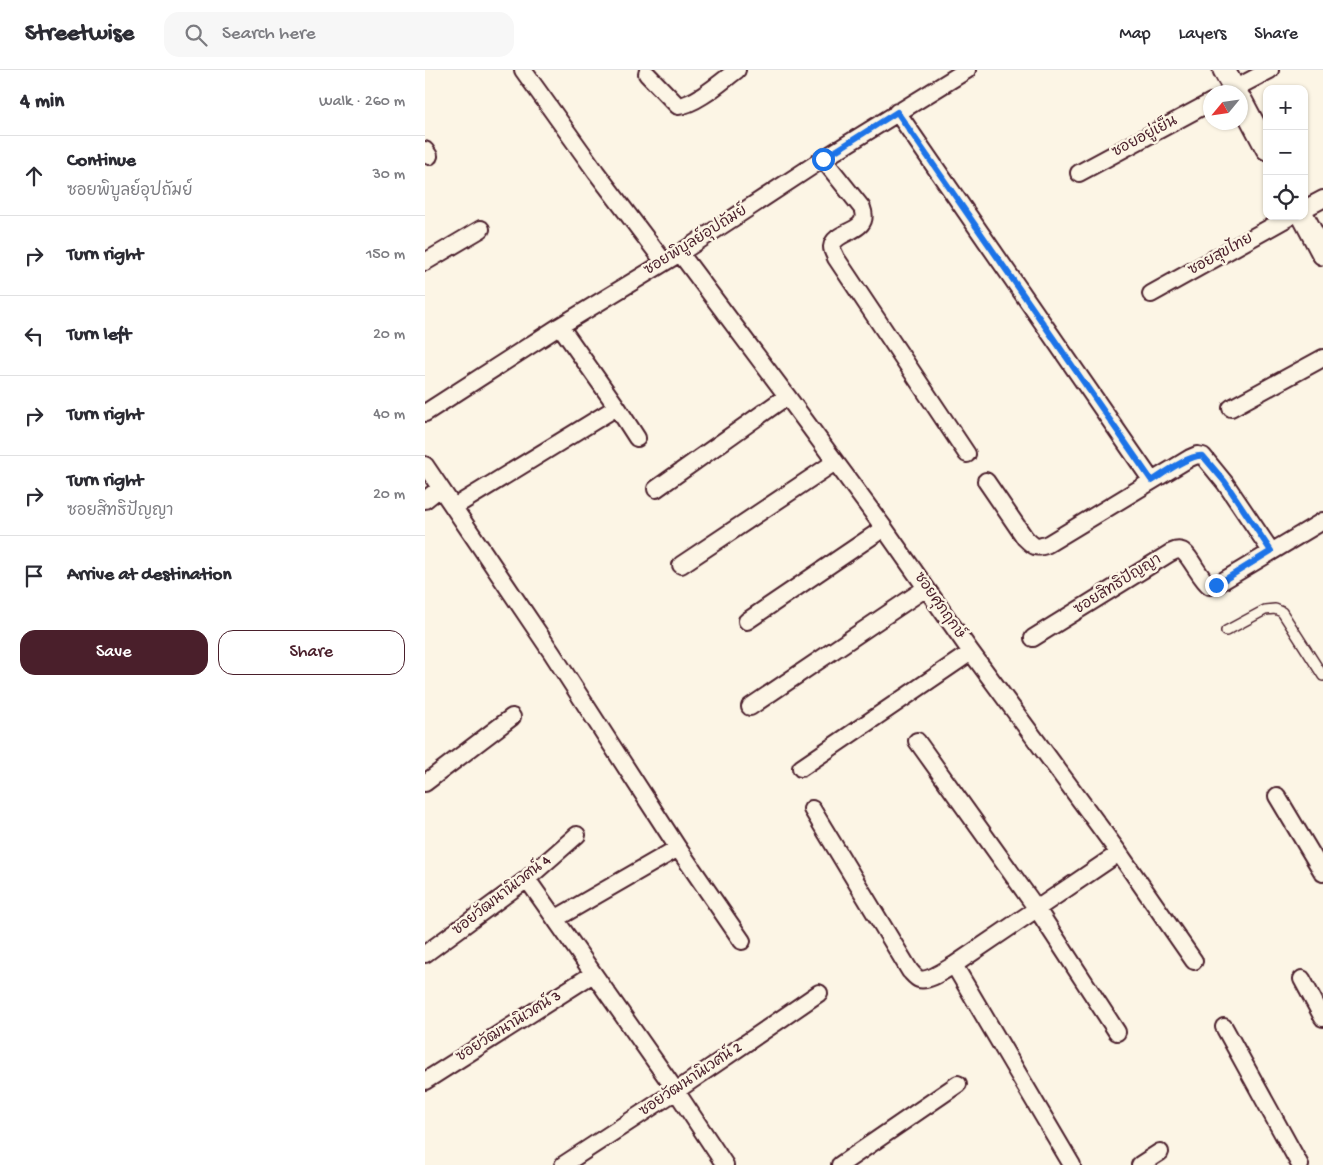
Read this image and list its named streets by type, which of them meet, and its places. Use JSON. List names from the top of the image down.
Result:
{
  "streets": {
    "street": [
      "ซอยอยู่เย็น",
      "ซอยพิบูลย์อุปถัมย์",
      "ซอยสุขไทย",
      "ซอยสิทธิปัญญา",
      "ซอยศุภฤกษ์",
      "ซอยวัฒนานิเวศน์ 4",
      "ซอยวัฒนานิเวศน์ 3",
      "ซอยวัฒนานิเวศน์ 2"
    ]
  },
  "crossings": [
    ["ซอยพิบูลย์อุปถัมย์", "ซอยศุภฤกษ์"]
  ],
  "north": "bottom left",
  "page": {
    "header": "Streetwise",
    "search": "Search here",
    "nav": ["Map", "Layers", "Share"],
    "heading": ["4 min", "Walk · 260 m"],
    "map_buttons": ["+", "−"],
    "list": [
      ["Continue", "ซอยพิบูลย์อุปถัมย์", "30 m"],
      ["Turn right", "150 m"],
      ["Turn left", "20 m"],
      ["Turn right", "40 m"],
      ["Turn right", "ซอยสิทธิปัญญา", "20 m"],
      "Arrive at destination"
    ],
    "buttons": ["Save", "Share"]
  }
}
